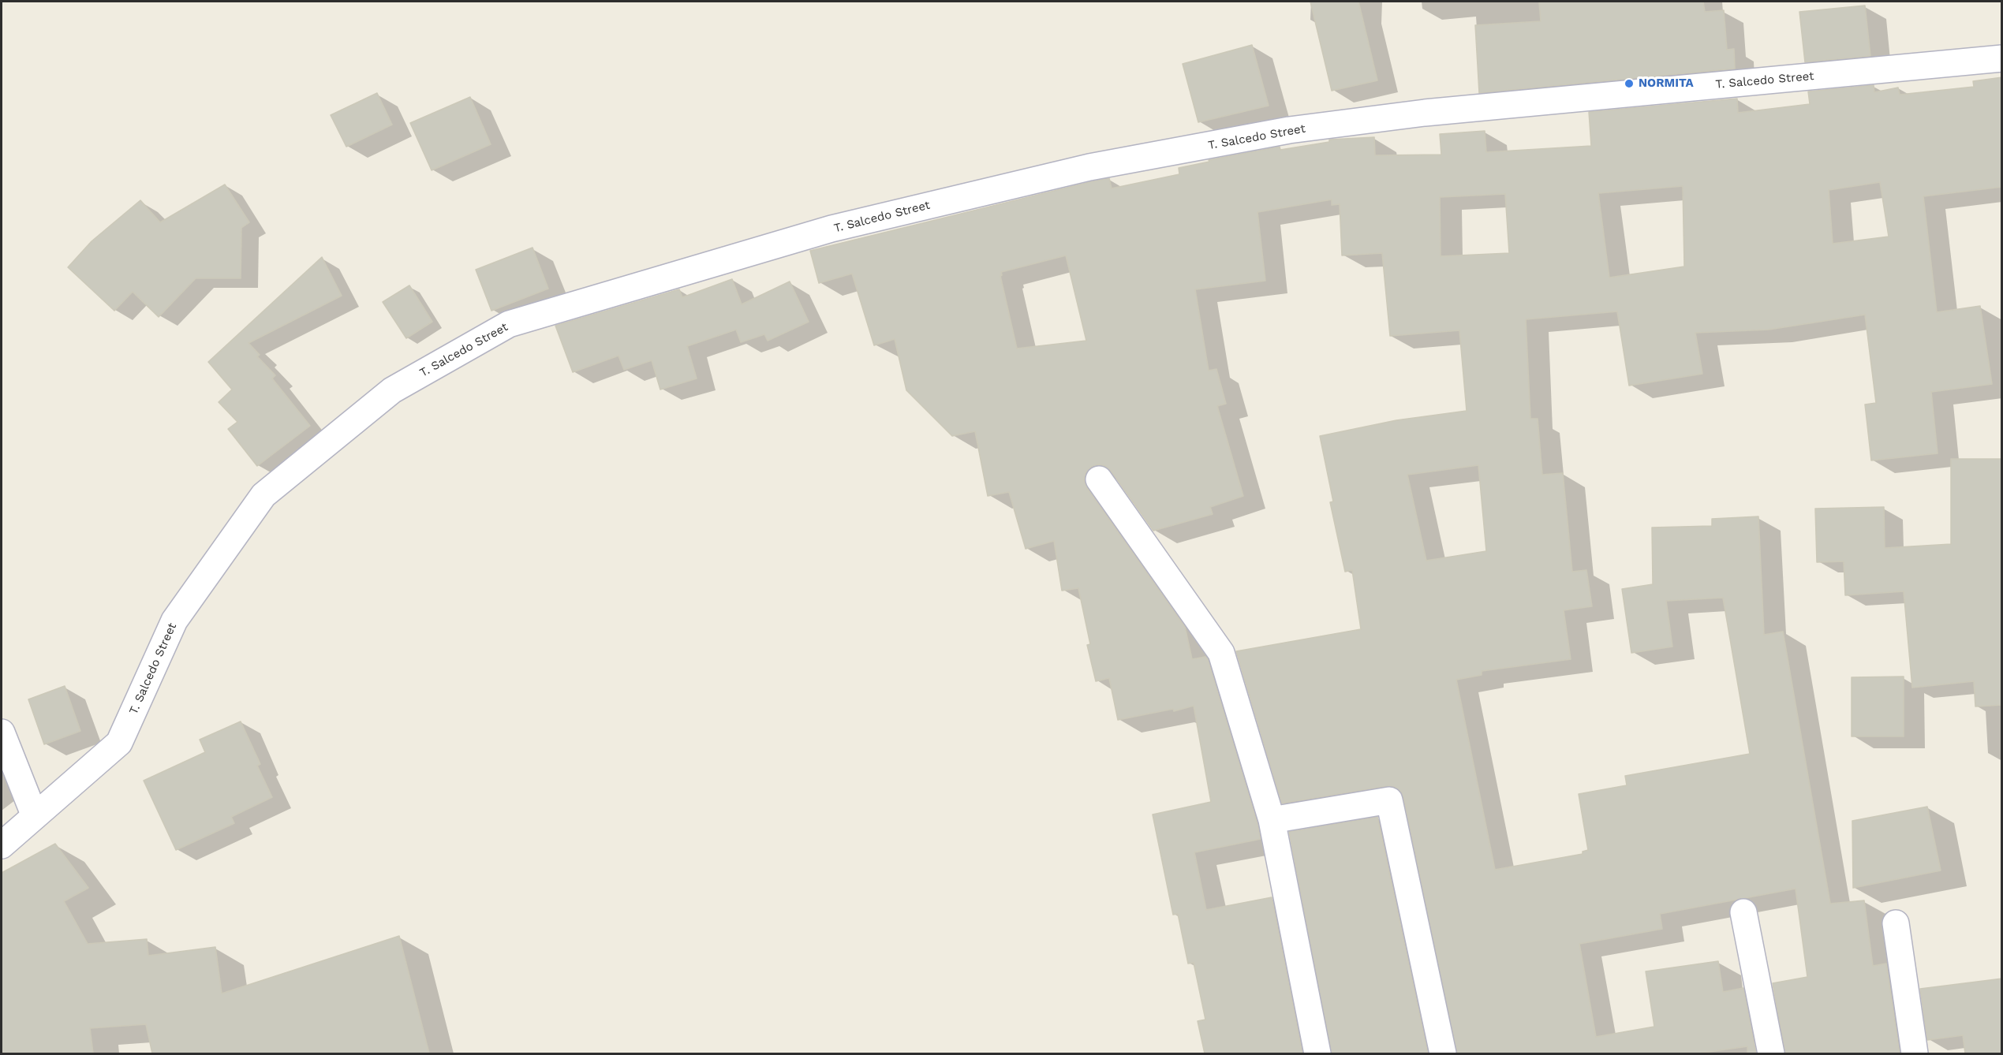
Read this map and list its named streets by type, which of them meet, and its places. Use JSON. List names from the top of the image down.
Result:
{
  "streets": {
    "street": ["T. Salcedo Street"]
  },
  "places": ["NORMITA"]
}
